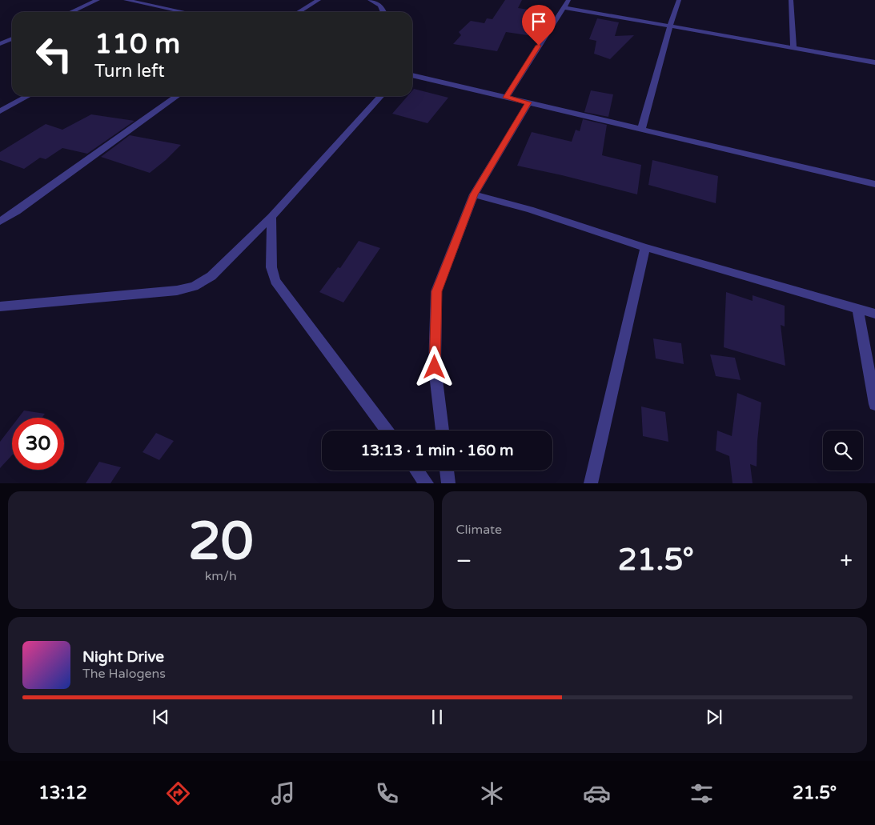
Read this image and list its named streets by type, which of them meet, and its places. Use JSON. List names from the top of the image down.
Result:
{
  "page": {
    "turn": ["110 m", "Turn left"],
    "limit": "30",
    "trip": "13:13 · 1 min · 160 m",
    "tile": [
      ["20", "km/h"],
      "Climate"
    ],
    "heat": ["−", "21.5°", "+"],
    "song": ["Night Drive", "The Halogens"],
    "tabs": ["13:12", "21.5°"]
  }
}
